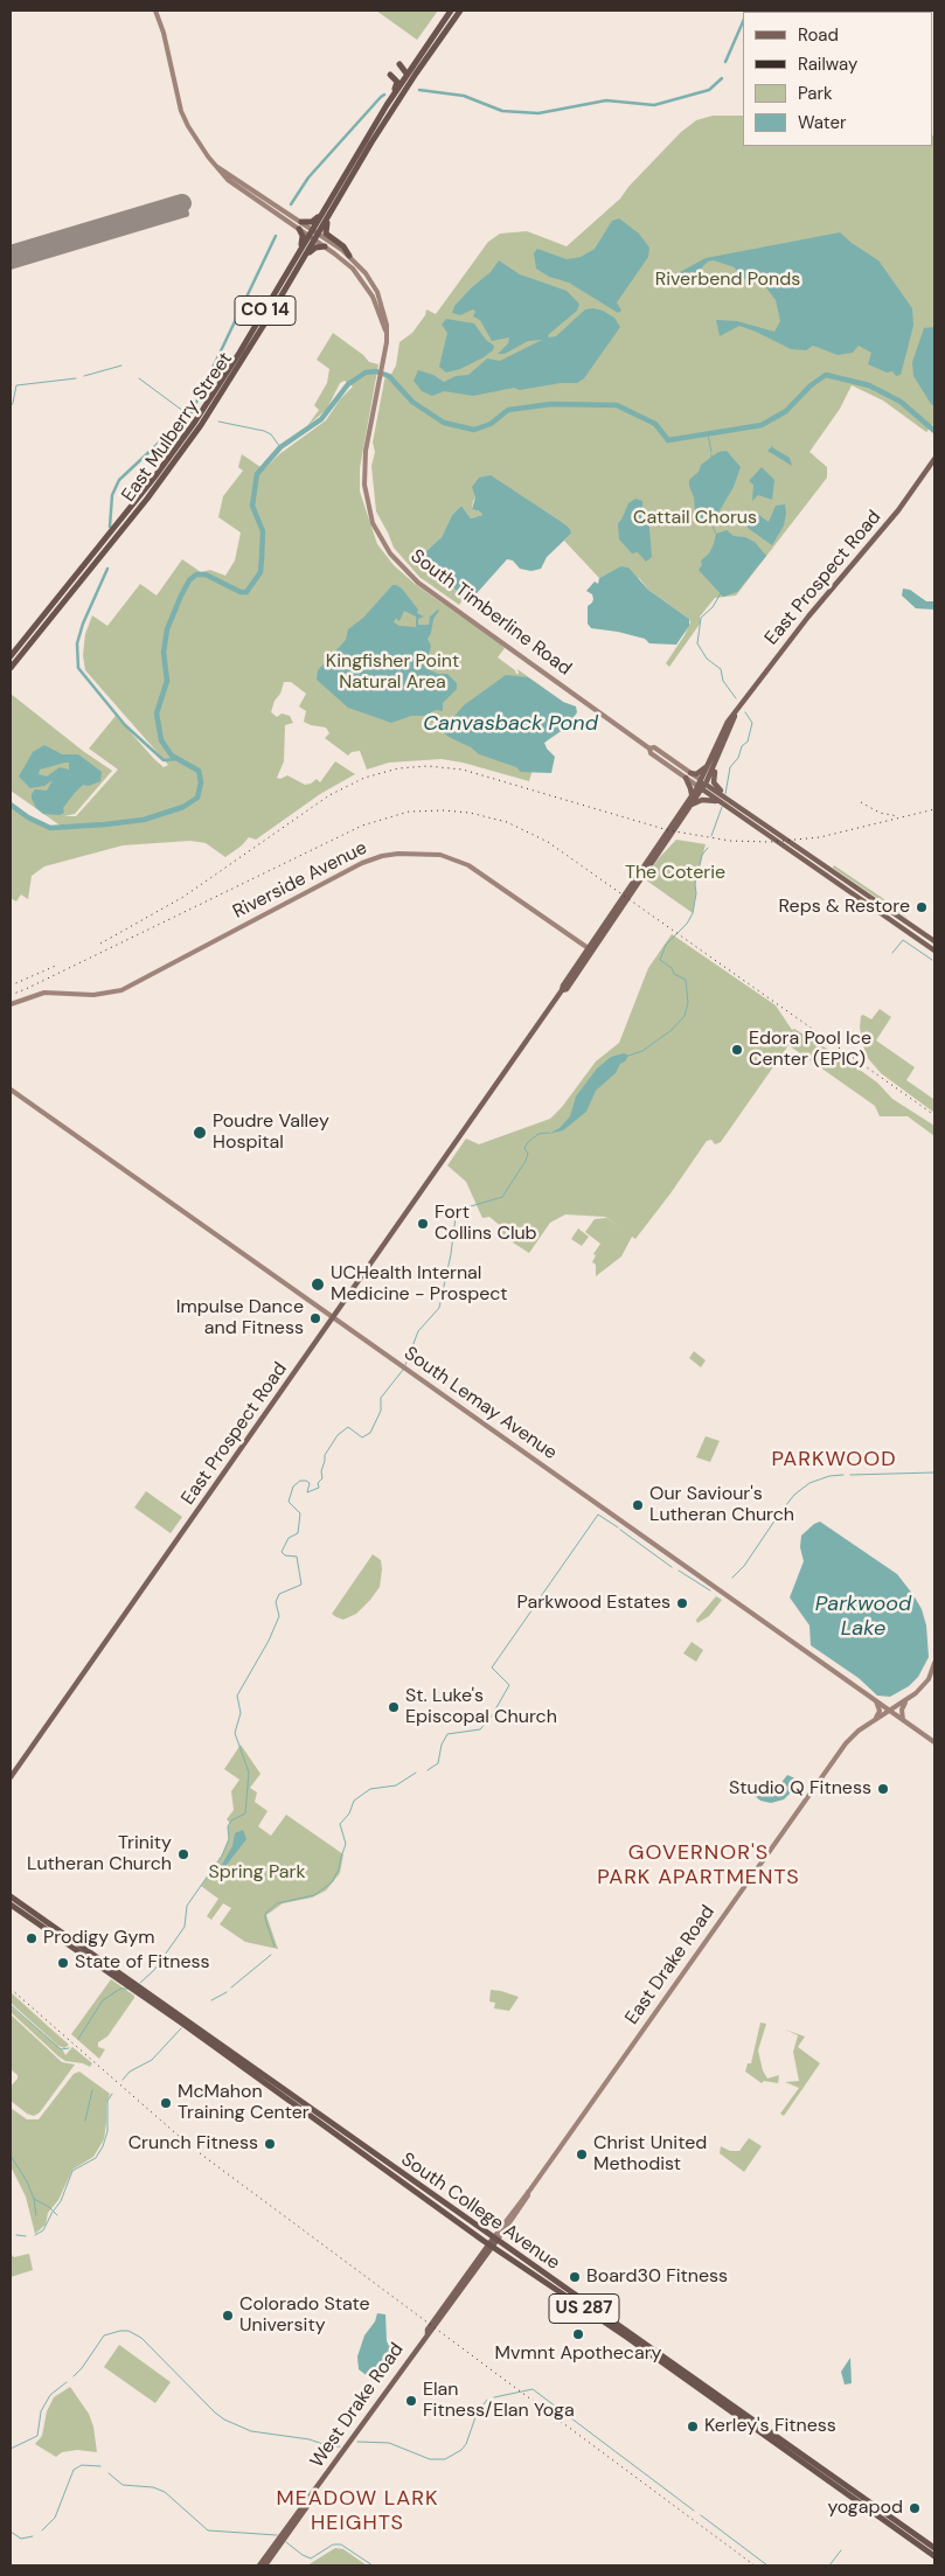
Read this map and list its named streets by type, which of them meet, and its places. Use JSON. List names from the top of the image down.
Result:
{
  "streets": {
    "highway": [
      "CO 14",
      "East Mulberry Street",
      "South College Avenue",
      "US 287"
    ],
    "main road": [
      "East Prospect Road",
      "South Timberline Road",
      "Riverside Avenue",
      "South Lemay Avenue",
      "East Drake Road",
      "West Drake Road"
    ]
  },
  "crossings": [
    ["East Mulberry Street", "South Timberline Road"],
    ["East Prospect Road", "South Timberline Road"],
    ["East Prospect Road", "Riverside Avenue"],
    ["East Prospect Road", "South Lemay Avenue"],
    ["South Lemay Avenue", "East Drake Road"],
    ["East Drake Road", "South College Avenue"],
    ["East Drake Road", "West Drake Road"],
    ["South College Avenue", "US 287"],
    ["South College Avenue", "West Drake Road"]
  ],
  "districts": ["PARKWOOD", "GOVERNOR'S PARK APARTMENTS", "MEADOW LARK HEIGHTS"],
  "water": ["Canvasback Pond", "Parkwood Lake"],
  "parks": [
    "Riverbend Ponds",
    "Cattail Chorus",
    "Kingfisher Point Natural Area",
    "The Coterie",
    "Spring Park"
  ],
  "places": [
    "Reps & Restore",
    "Edora Pool Ice Center (EPIC)",
    "Poudre Valley Hospital",
    "Fort Collins Club",
    "UCHealth Internal Medicine - Prospect",
    "Impulse Dance and Fitness",
    "Our Saviour's Lutheran Church",
    "Parkwood Estates",
    "St. Luke's Episcopal Church",
    "Studio Q Fitness",
    "Trinity Lutheran Church",
    "Prodigy Gym",
    "State of Fitness",
    "McMahon Training Center",
    "Crunch Fitness",
    "Christ United Methodist",
    "Board30 Fitness",
    "Colorado State University",
    "Mvmnt Apothecary",
    "Elan Fitness/Elan Yoga",
    "Kerley's Fitness",
    "yogapod"
  ],
  "legend": [
    "Road",
    "Railway",
    "Park",
    "Water"
  ]
}
